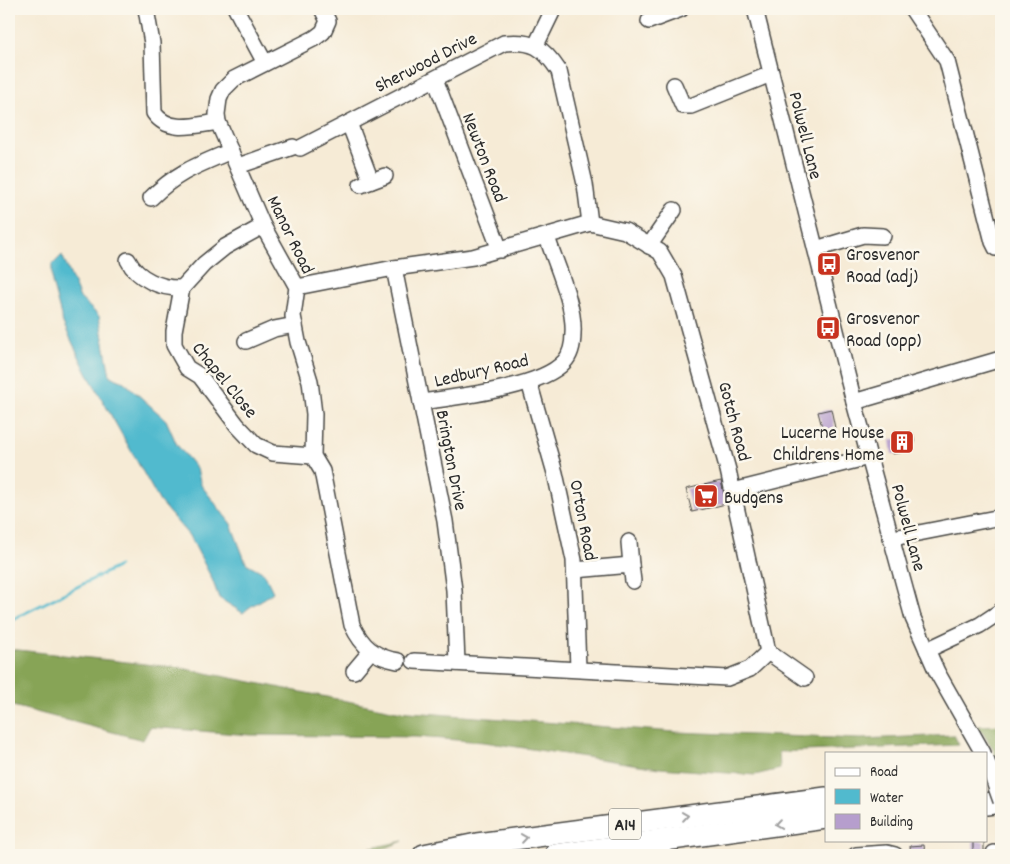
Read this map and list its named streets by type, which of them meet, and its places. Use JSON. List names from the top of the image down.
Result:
{
  "streets": {
    "highway": ["A14"],
    "street": [
      "Sherwood Drive",
      "Polwell Lane",
      "Newton Road",
      "Manor Road",
      "Ledbury Road",
      "Chapel Close",
      "Gotch Road",
      "Brington Drive",
      "Orton Road"
    ]
  },
  "crossings": [
    ["Sherwood Drive", "Newton Road"],
    ["Sherwood Drive", "Manor Road"],
    ["Manor Road", "Chapel Close"],
    ["Ledbury Road", "Brington Drive"],
    ["Ledbury Road", "Orton Road"]
  ],
  "places": {
    "bus stop": ["Grosvenor Road (adj)", "Grosvenor Road (opp)"],
    "building": ["Lucerne House Childrens Home"],
    "supermarket": ["Budgens"]
  },
  "legend": ["Road", "Water", "Building"]
}
